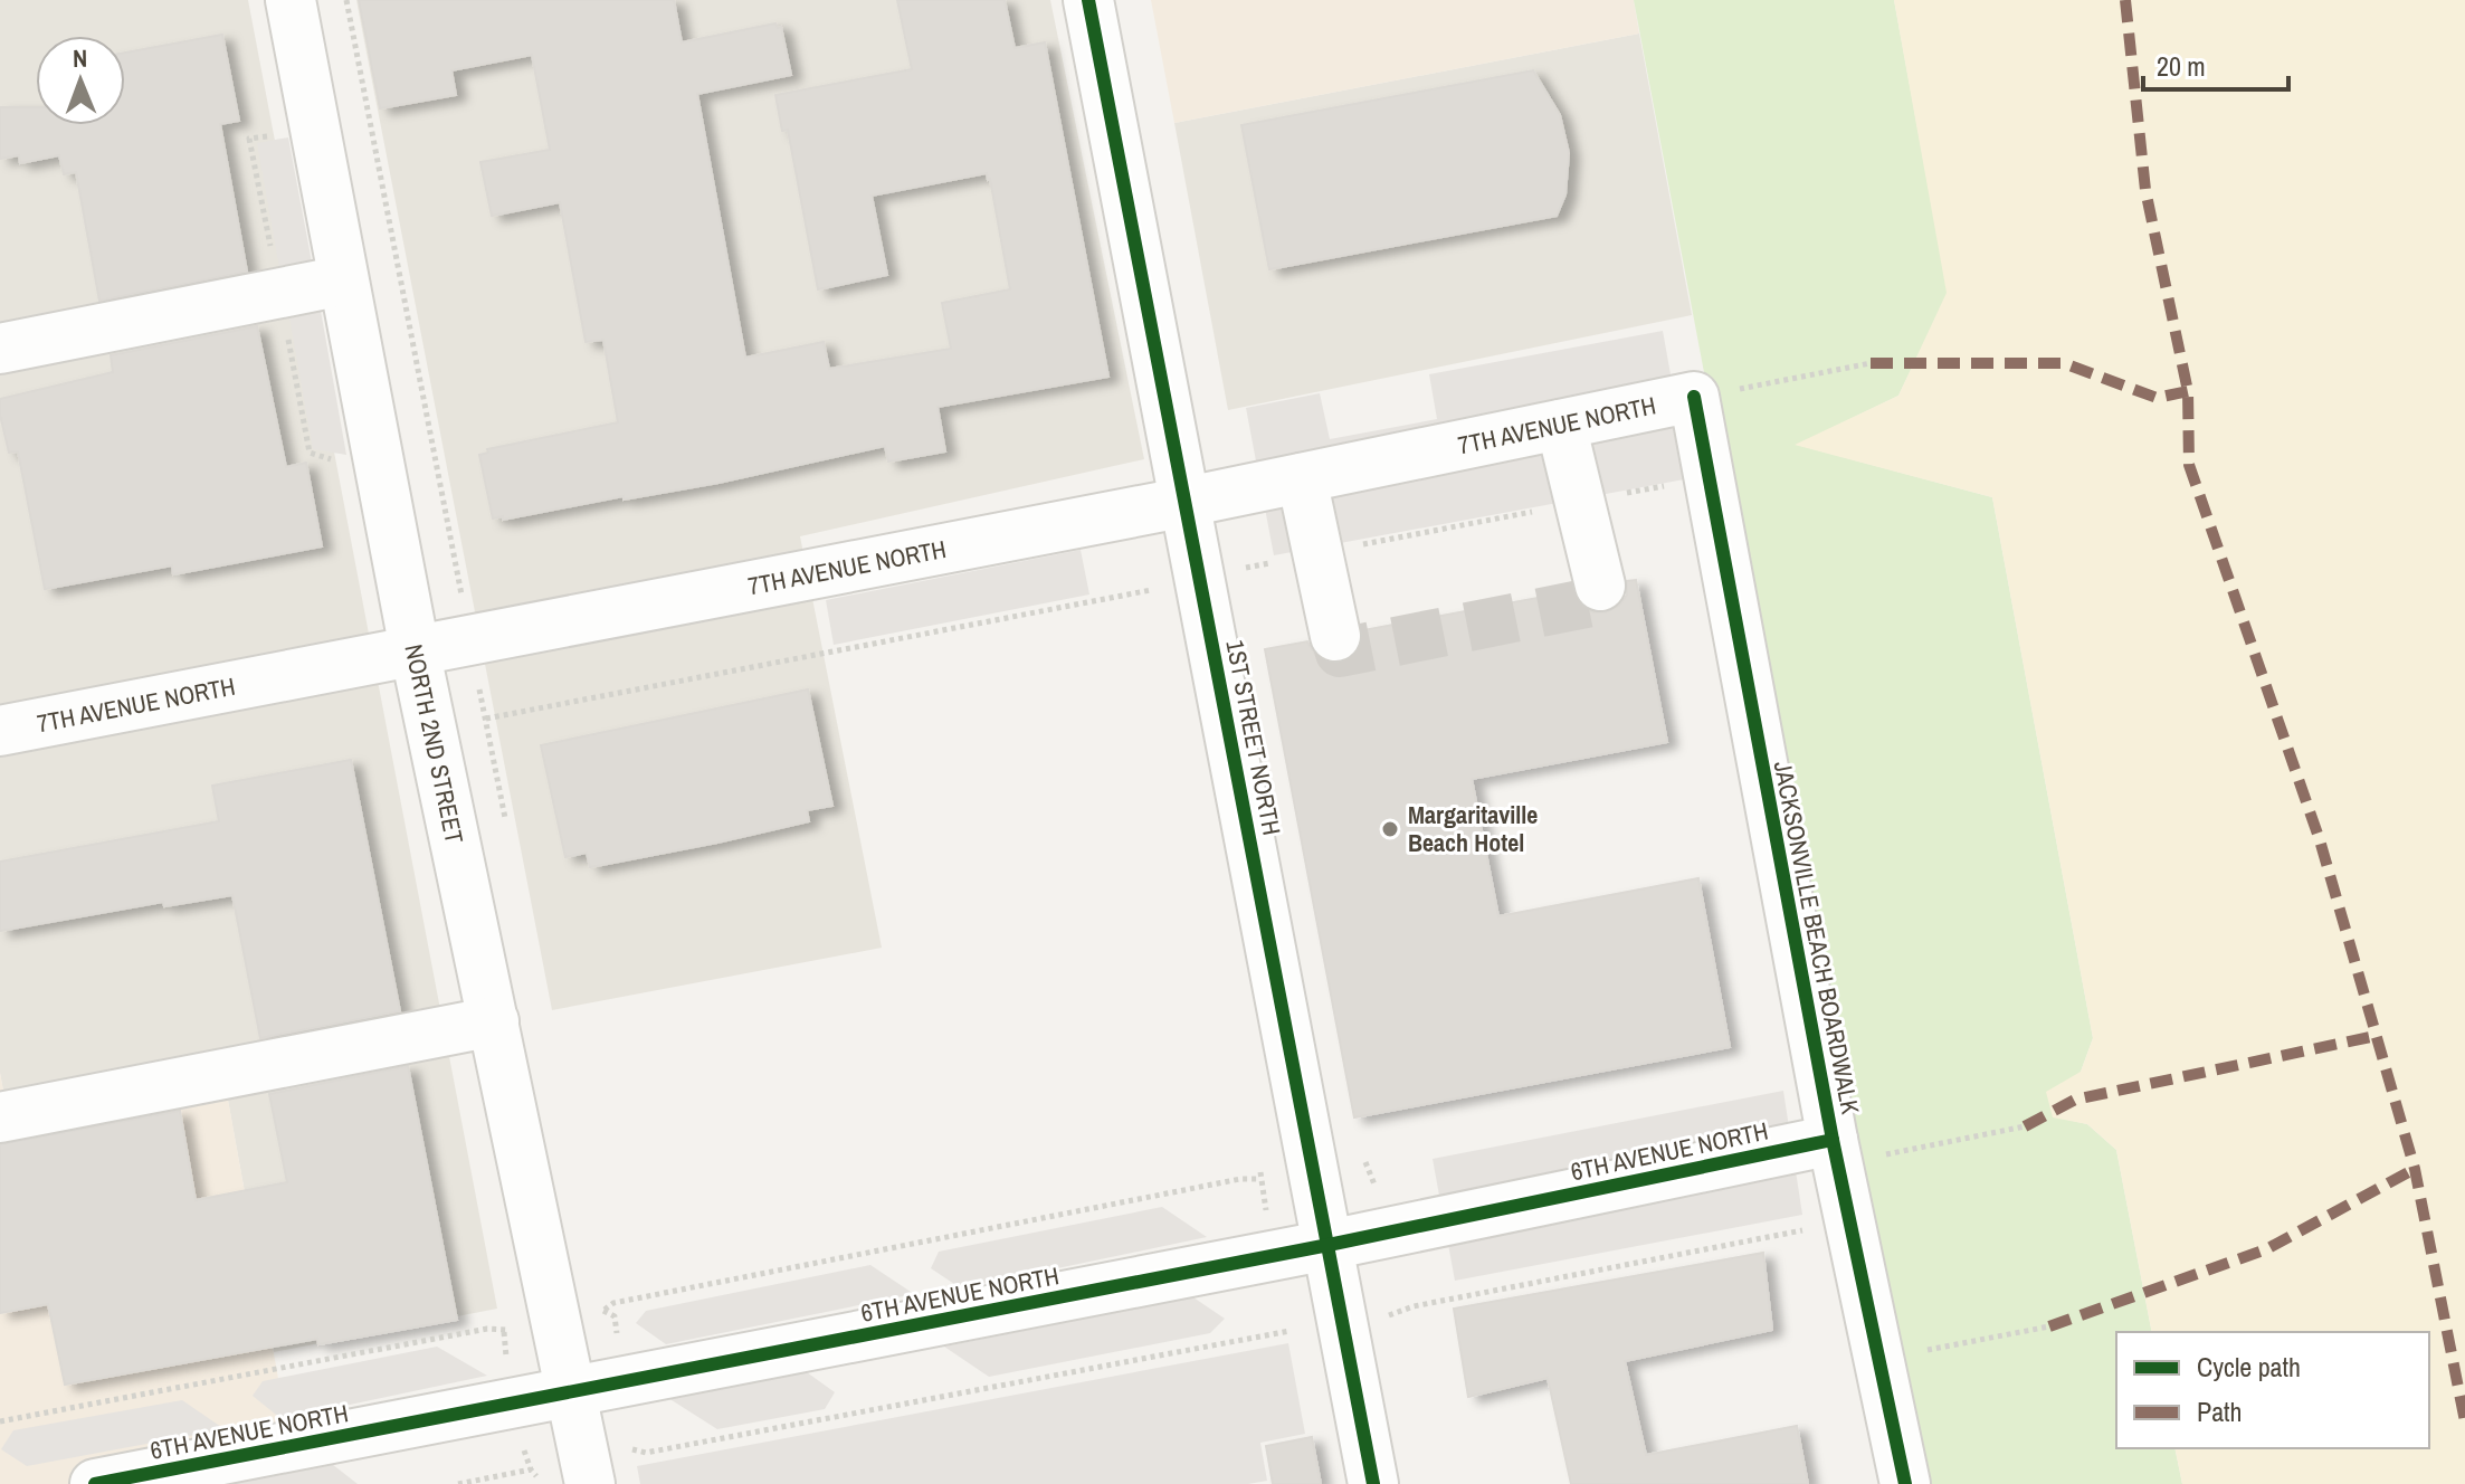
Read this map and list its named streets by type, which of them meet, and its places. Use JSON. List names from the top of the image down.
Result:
{
  "streets": {
    "street": [
      "7TH AVENUE NORTH",
      "1ST STREET NORTH",
      "NORTH 2ND STREET",
      "JACKSONVILLE BEACH BOARDWALK",
      "6TH AVENUE NORTH"
    ]
  },
  "crossings": [
    ["7TH AVENUE NORTH", "1ST STREET NORTH"],
    ["7TH AVENUE NORTH", "NORTH 2ND STREET"],
    ["7TH AVENUE NORTH", "JACKSONVILLE BEACH BOARDWALK"],
    ["1ST STREET NORTH", "6TH AVENUE NORTH"],
    ["NORTH 2ND STREET", "6TH AVENUE NORTH"],
    ["JACKSONVILLE BEACH BOARDWALK", "6TH AVENUE NORTH"]
  ],
  "places": ["Margaritaville Beach Hotel"],
  "legend": ["Cycle path", "Path"],
  "scale_bar": "20 m",
  "north": "top"
}
